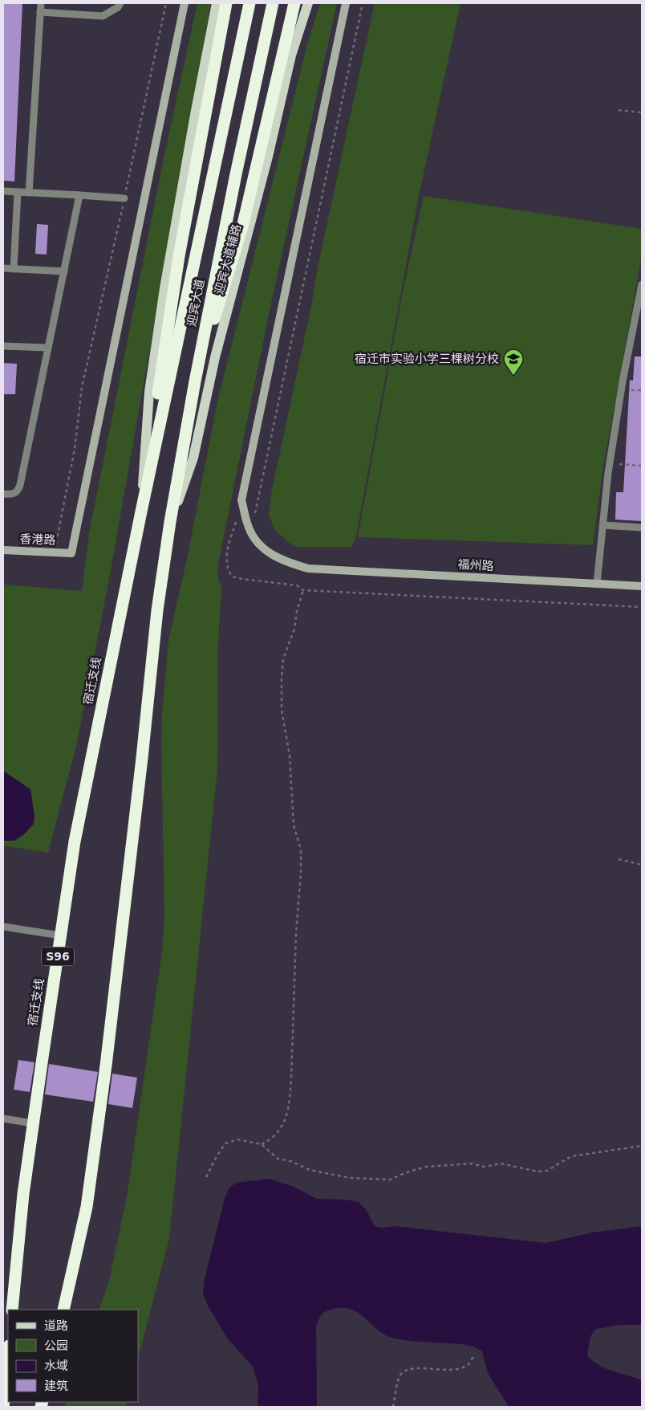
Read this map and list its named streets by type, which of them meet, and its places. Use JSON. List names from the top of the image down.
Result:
{
  "streets": {
    "highway": ["迎宾大道", "宿迁支线", "S96"],
    "main road": ["迎宾大道辅路"],
    "street": ["香港路", "福州路"]
  },
  "crossings": [
    ["迎宾大道辅路", "迎宾大道"],
    ["迎宾大道", "宿迁支线"]
  ],
  "places": {
    "school or university": ["宿迁市实验小学三棵树分校"]
  },
  "legend": [
    "道路",
    "公园",
    "水域",
    "建筑"
  ]
}
